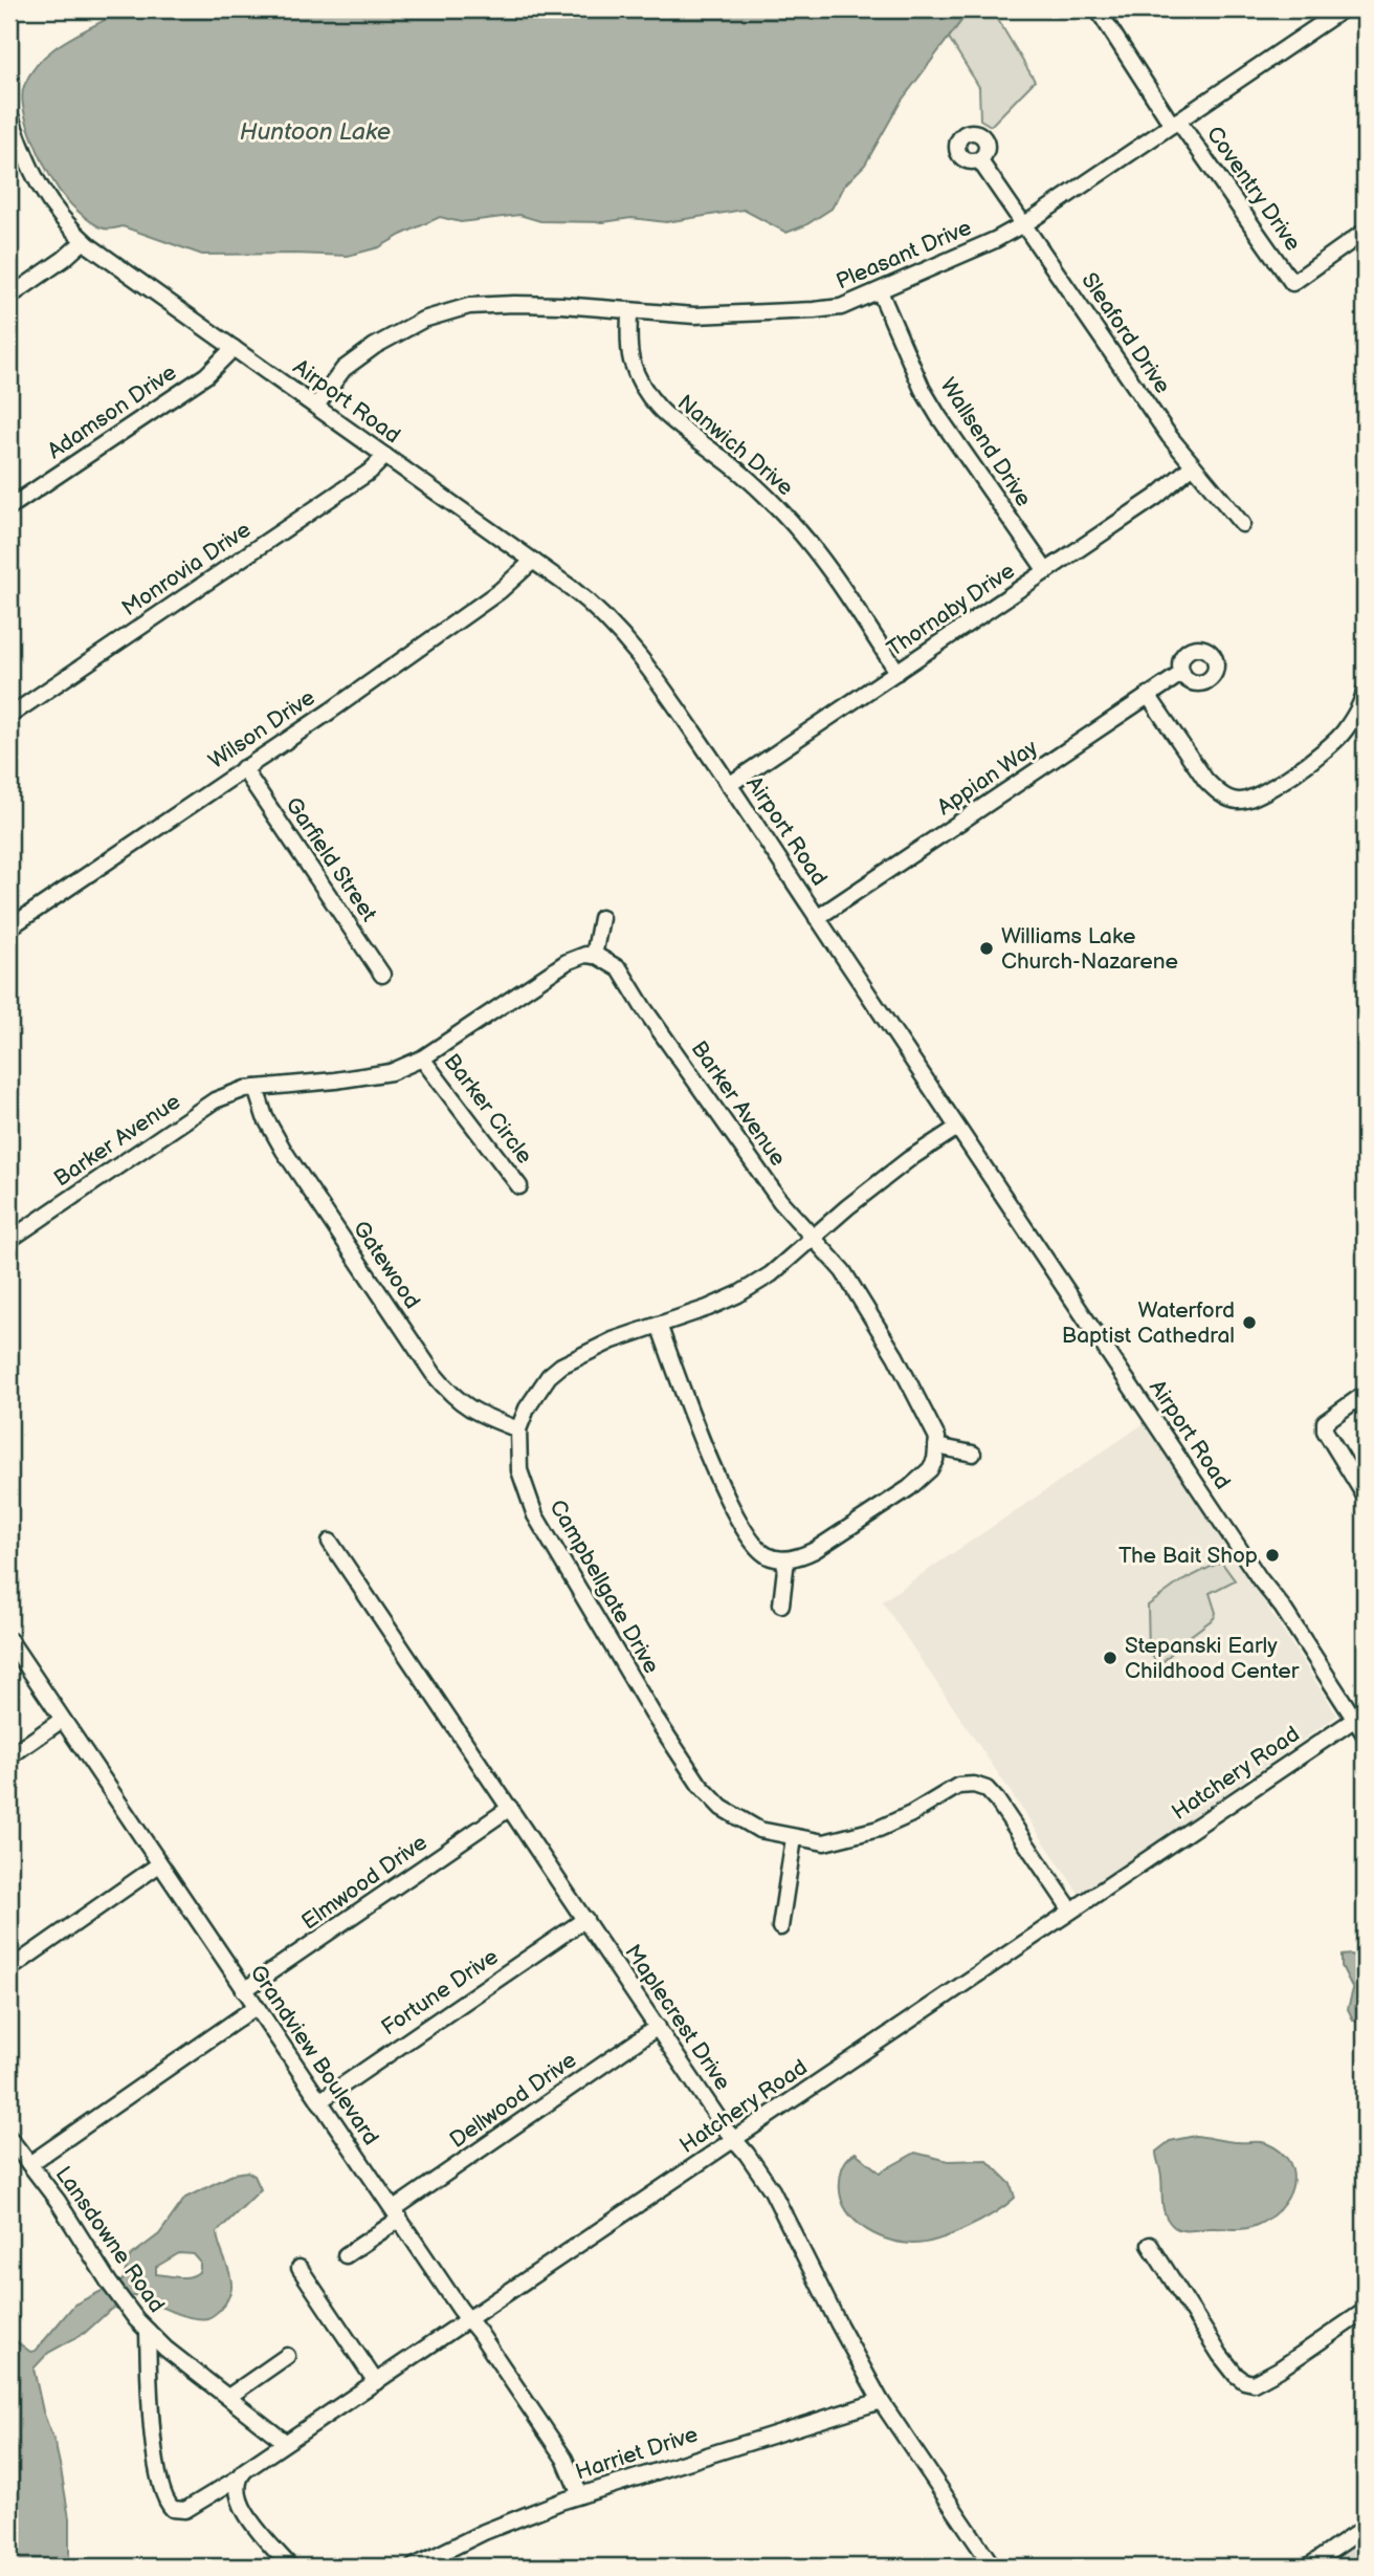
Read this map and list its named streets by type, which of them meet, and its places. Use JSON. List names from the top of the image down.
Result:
{
  "streets": {
    "street": [
      "Coventry Drive",
      "Pleasant Drive",
      "Sleaford Drive",
      "Airport Road",
      "Adamson Drive",
      "Wallsend Drive",
      "Nanwich Drive",
      "Monrovia Drive",
      "Thornaby Drive",
      "Wilson Drive",
      "Appian Way",
      "Garfield Street",
      "Barker Avenue",
      "Barker Circle",
      "Gatewood",
      "Campbellgate Drive",
      "Hatchery Road",
      "Elmwood Drive",
      "Fortune Drive",
      "Maplecrest Drive",
      "Grandview Boulevard",
      "Dellwood Drive",
      "Lansdowne Road",
      "Harriet Drive"
    ]
  },
  "crossings": [
    ["Coventry Drive", "Pleasant Drive"],
    ["Pleasant Drive", "Sleaford Drive"],
    ["Pleasant Drive", "Airport Road"],
    ["Pleasant Drive", "Wallsend Drive"],
    ["Pleasant Drive", "Nanwich Drive"],
    ["Sleaford Drive", "Thornaby Drive"],
    ["Airport Road", "Adamson Drive"],
    ["Airport Road", "Monrovia Drive"],
    ["Airport Road", "Thornaby Drive"],
    ["Airport Road", "Wilson Drive"],
    ["Airport Road", "Appian Way"],
    ["Airport Road", "Campbellgate Drive"],
    ["Airport Road", "Hatchery Road"],
    ["Wallsend Drive", "Thornaby Drive"],
    ["Nanwich Drive", "Thornaby Drive"],
    ["Wilson Drive", "Garfield Street"],
    ["Barker Avenue", "Barker Circle"],
    ["Barker Avenue", "Gatewood"],
    ["Barker Avenue", "Campbellgate Drive"],
    ["Gatewood", "Campbellgate Drive"],
    ["Campbellgate Drive", "Hatchery Road"],
    ["Hatchery Road", "Maplecrest Drive"],
    ["Hatchery Road", "Grandview Boulevard"],
    ["Hatchery Road", "Lansdowne Road"],
    ["Elmwood Drive", "Maplecrest Drive"],
    ["Elmwood Drive", "Grandview Boulevard"],
    ["Fortune Drive", "Maplecrest Drive"],
    ["Fortune Drive", "Grandview Boulevard"],
    ["Maplecrest Drive", "Dellwood Drive"],
    ["Maplecrest Drive", "Harriet Drive"],
    ["Grandview Boulevard", "Dellwood Drive"],
    ["Grandview Boulevard", "Harriet Drive"]
  ],
  "water": ["Huntoon Lake"],
  "places": [
    "Williams Lake Church-Nazarene",
    "Waterford Baptist Cathedral",
    "The Bait Shop",
    "Stepanski Early Childhood Center"
  ]
}
